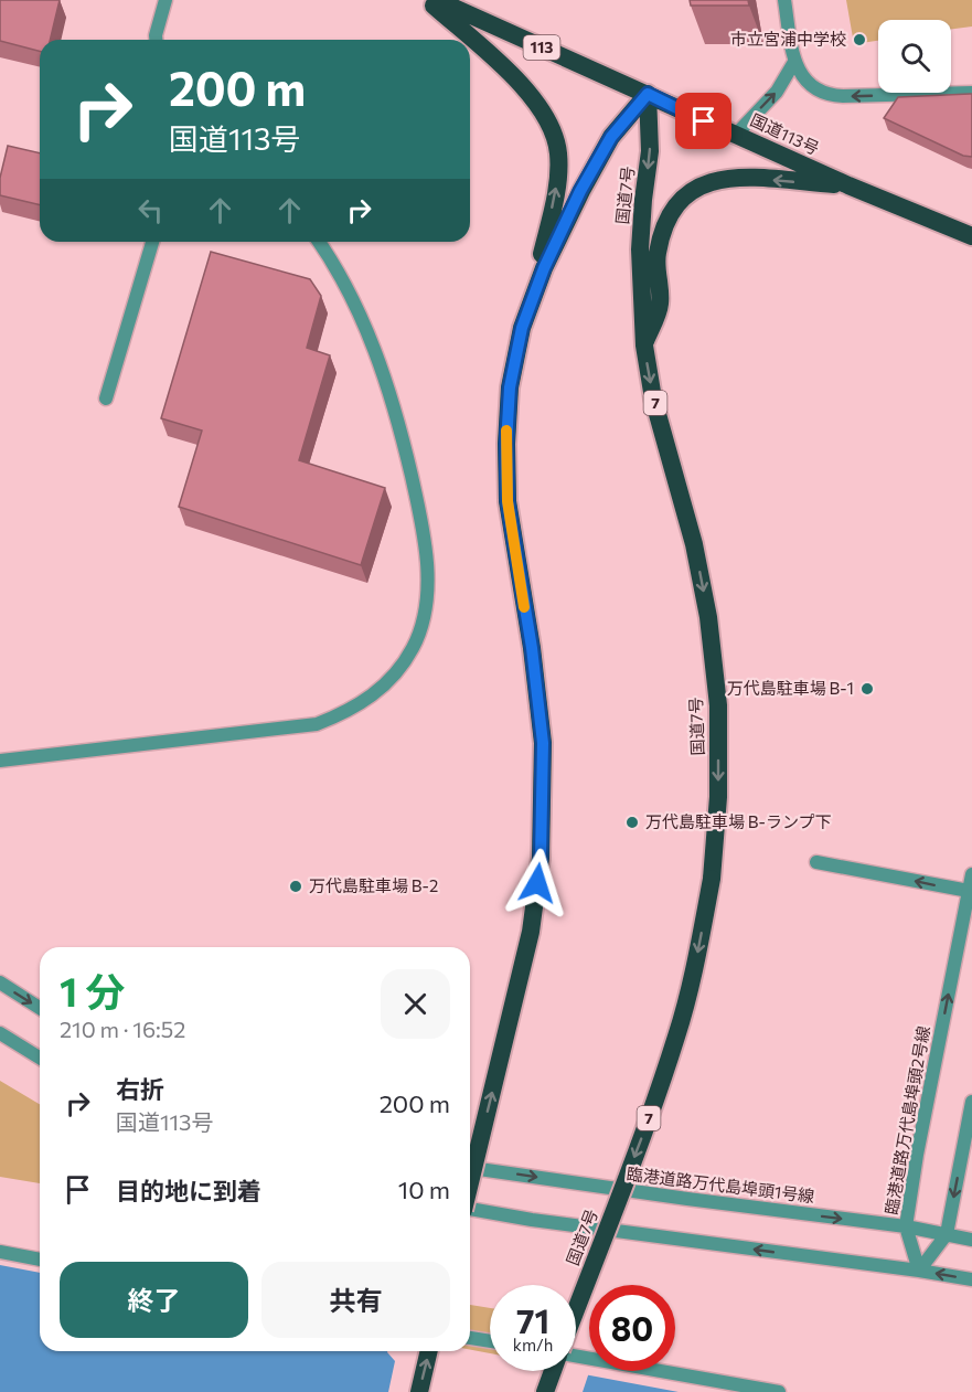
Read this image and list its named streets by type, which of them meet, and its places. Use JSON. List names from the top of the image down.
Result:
{
  "streets": {
    "highway": [
      "113",
      "国道113号",
      "国道7号",
      "7"
    ],
    "street": ["臨港道路万代島埠頭2号線", "臨港道路万代島埠頭1号線"]
  },
  "crossings": [
    ["国道113号", "国道7号"],
    ["臨港道路万代島埠頭2号線", "臨港道路万代島埠頭1号線"]
  ],
  "places": [
    "市立宮浦中学校",
    "万代島駐車場 B-1",
    "万代島駐車場 B-ランプ下",
    "万代島駐車場 B-2"
  ],
  "page": {
    "turn": ["200 m", "国道113号"],
    "heading": ["1 分", "210 m · 16:52"],
    "list": [
      {
        "name": "右折",
        "note": "国道113号",
        "value": "200 m"
      },
      {
        "name": "目的地に到着",
        "value": "10 m"
      }
    ],
    "buttons": ["終了", "共有"],
    "speed": "71 km/h",
    "limit": "80"
  }
}
